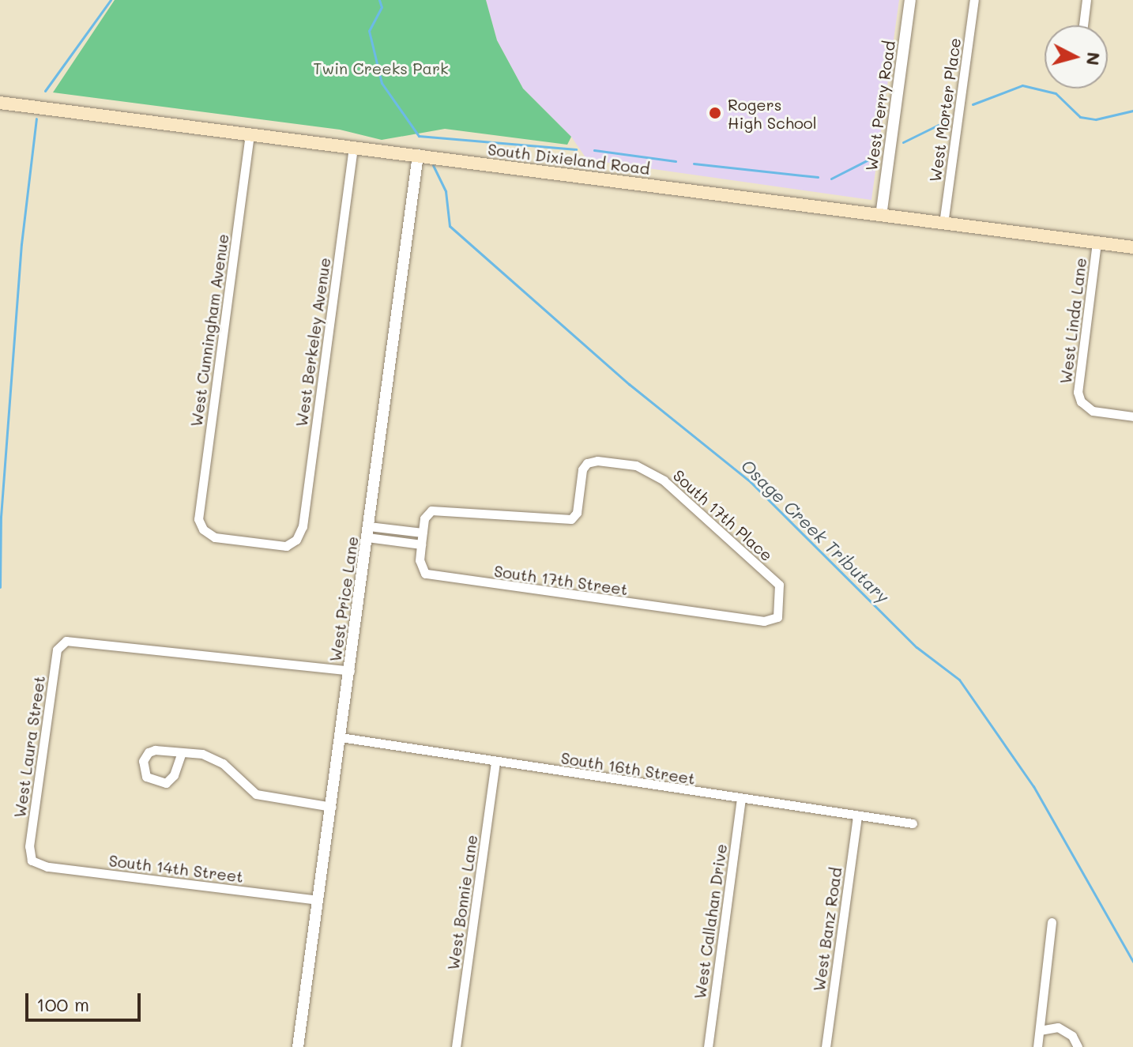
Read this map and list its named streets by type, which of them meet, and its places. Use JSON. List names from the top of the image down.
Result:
{
  "streets": {
    "main road": ["South Dixieland Road"],
    "street": [
      "West Perry Road",
      "West Morter Place",
      "West Linda Lane",
      "West Cunningham Avenue",
      "West Berkeley Avenue",
      "South 17th Place",
      "South 17th Street",
      "West Price Lane",
      "West Laura Street",
      "South 16th Street",
      "South 14th Street",
      "West Bonnie Lane",
      "West Callahan Drive",
      "West Banz Road"
    ]
  },
  "crossings": [
    ["West Perry Road", "South Dixieland Road"],
    ["West Morter Place", "South Dixieland Road"],
    ["South Dixieland Road", "West Linda Lane"],
    ["South Dixieland Road", "West Cunningham Avenue"],
    ["South Dixieland Road", "West Berkeley Avenue"],
    ["South Dixieland Road", "West Price Lane"],
    ["West Cunningham Avenue", "West Berkeley Avenue"],
    ["South 17th Place", "South 17th Street"],
    ["West Price Lane", "West Laura Street"],
    ["West Price Lane", "South 16th Street"],
    ["West Price Lane", "South 14th Street"],
    ["West Laura Street", "South 14th Street"],
    ["South 16th Street", "West Bonnie Lane"],
    ["South 16th Street", "West Callahan Drive"],
    ["South 16th Street", "West Banz Road"]
  ],
  "water": ["Osage Creek Tributary"],
  "parks": ["Twin Creeks Park"],
  "places": ["Rogers High School"],
  "scale_bar": "100 m",
  "north": "right"
}
